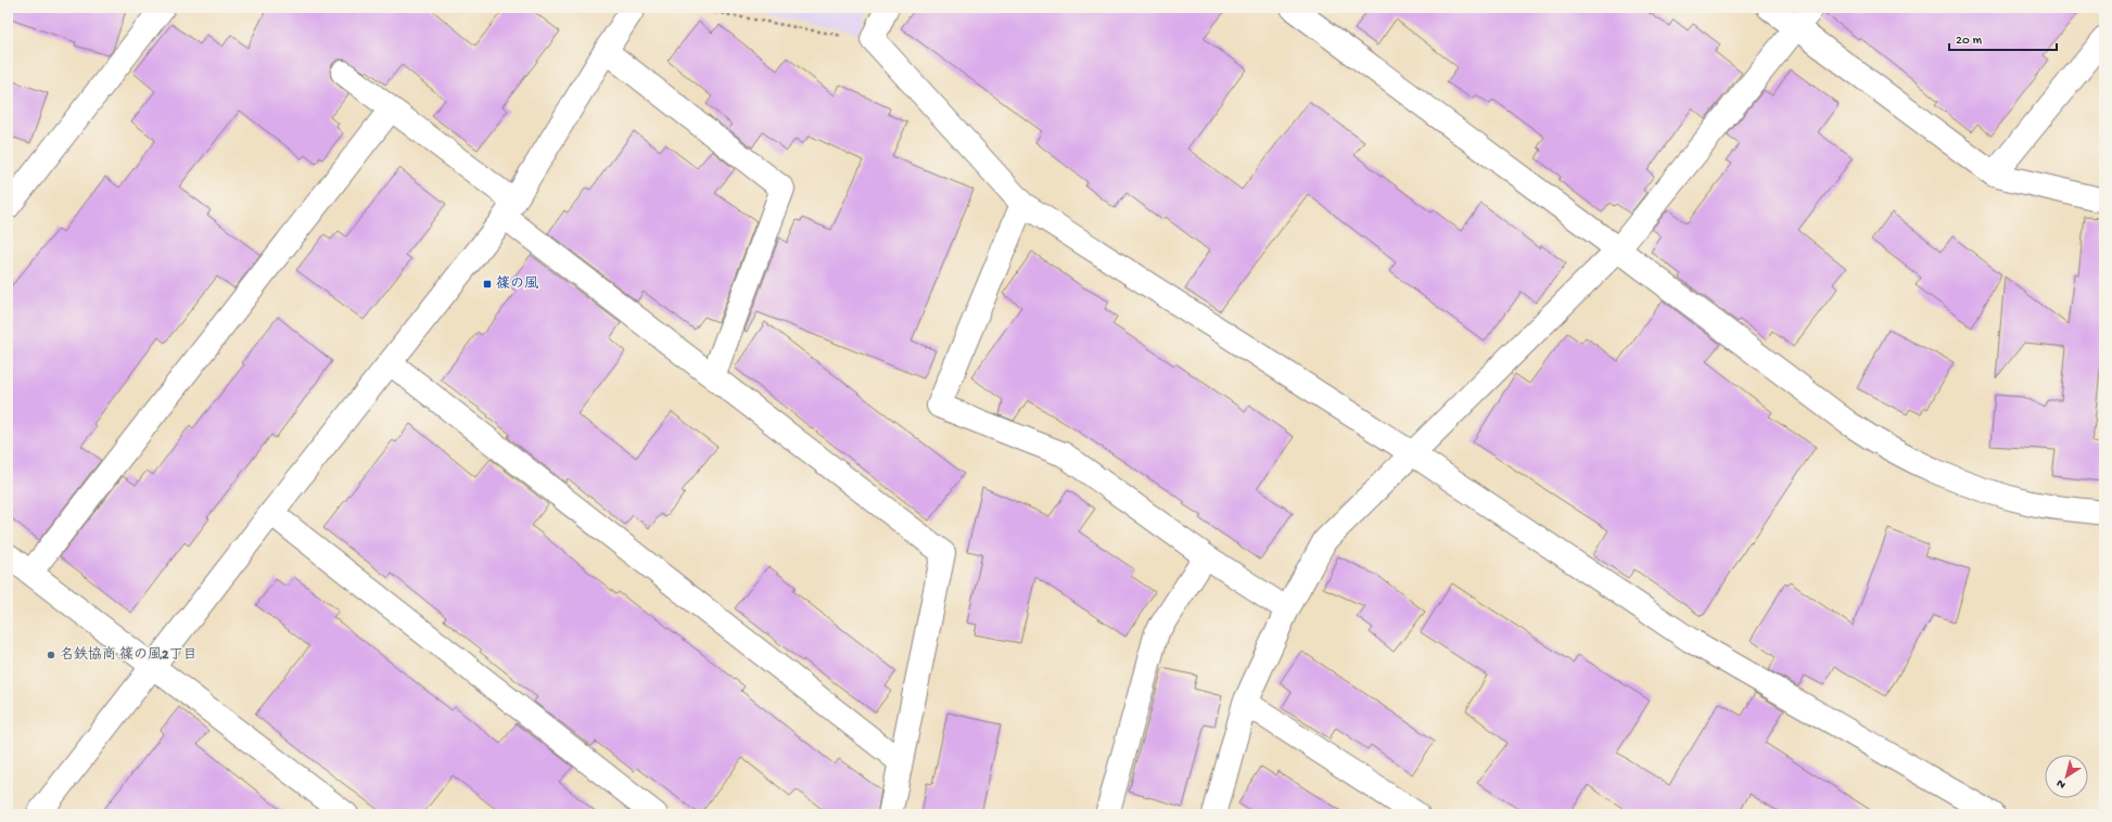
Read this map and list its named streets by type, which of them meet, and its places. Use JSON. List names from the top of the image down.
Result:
{
  "places": {
    "transit": ["篠の風"],
    "other": ["名鉄協商 篠の風2丁目"]
  },
  "scale_bar": "20 m",
  "north": "bottom left"
}
